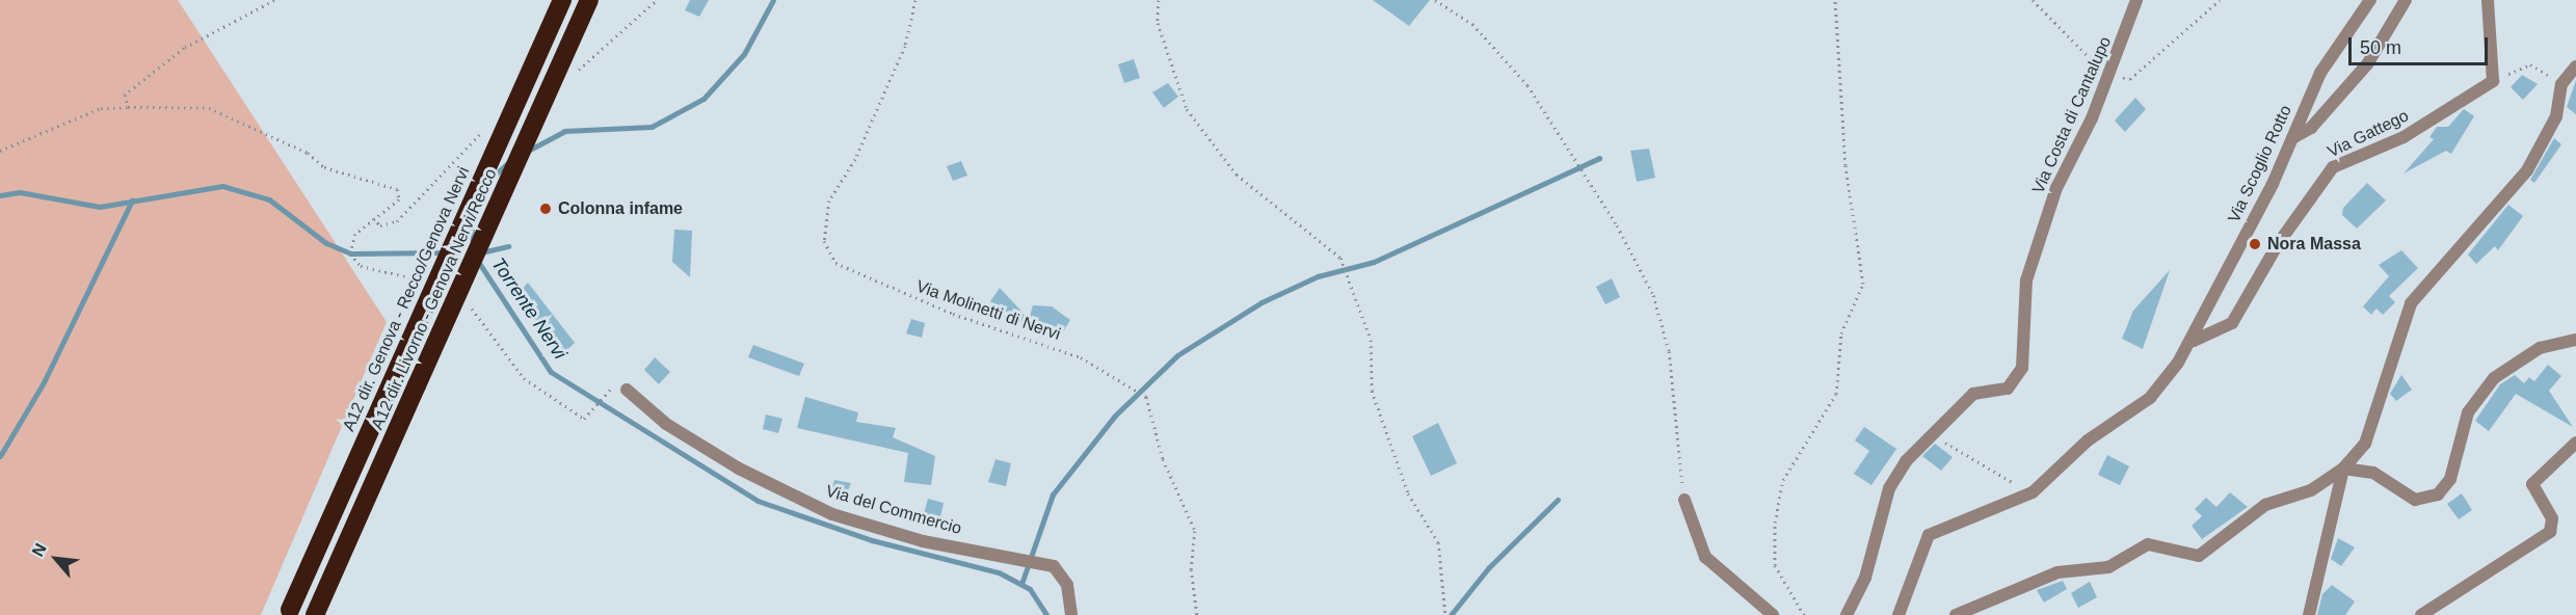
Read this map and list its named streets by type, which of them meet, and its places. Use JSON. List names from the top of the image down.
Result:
{
  "streets": {
    "highway": ["A12 dir. Genova - Recco/Genova Nervi", "A12 dir. Livorno - Genova Nervi/Recco"],
    "street": [
      "Via Costa di Cantalupo",
      "Via Gattego",
      "Via Scoglio Rotto",
      "Via del Commercio"
    ],
    "path": ["Via Molinetti di Nervi"]
  },
  "crossings": [
    ["Via Gattego", "Via Scoglio Rotto"]
  ],
  "water": ["Torrente Nervi"],
  "places": ["Colonna infame", "Nora Massa"],
  "scale_bar": "50 m",
  "north": "top left"
}
